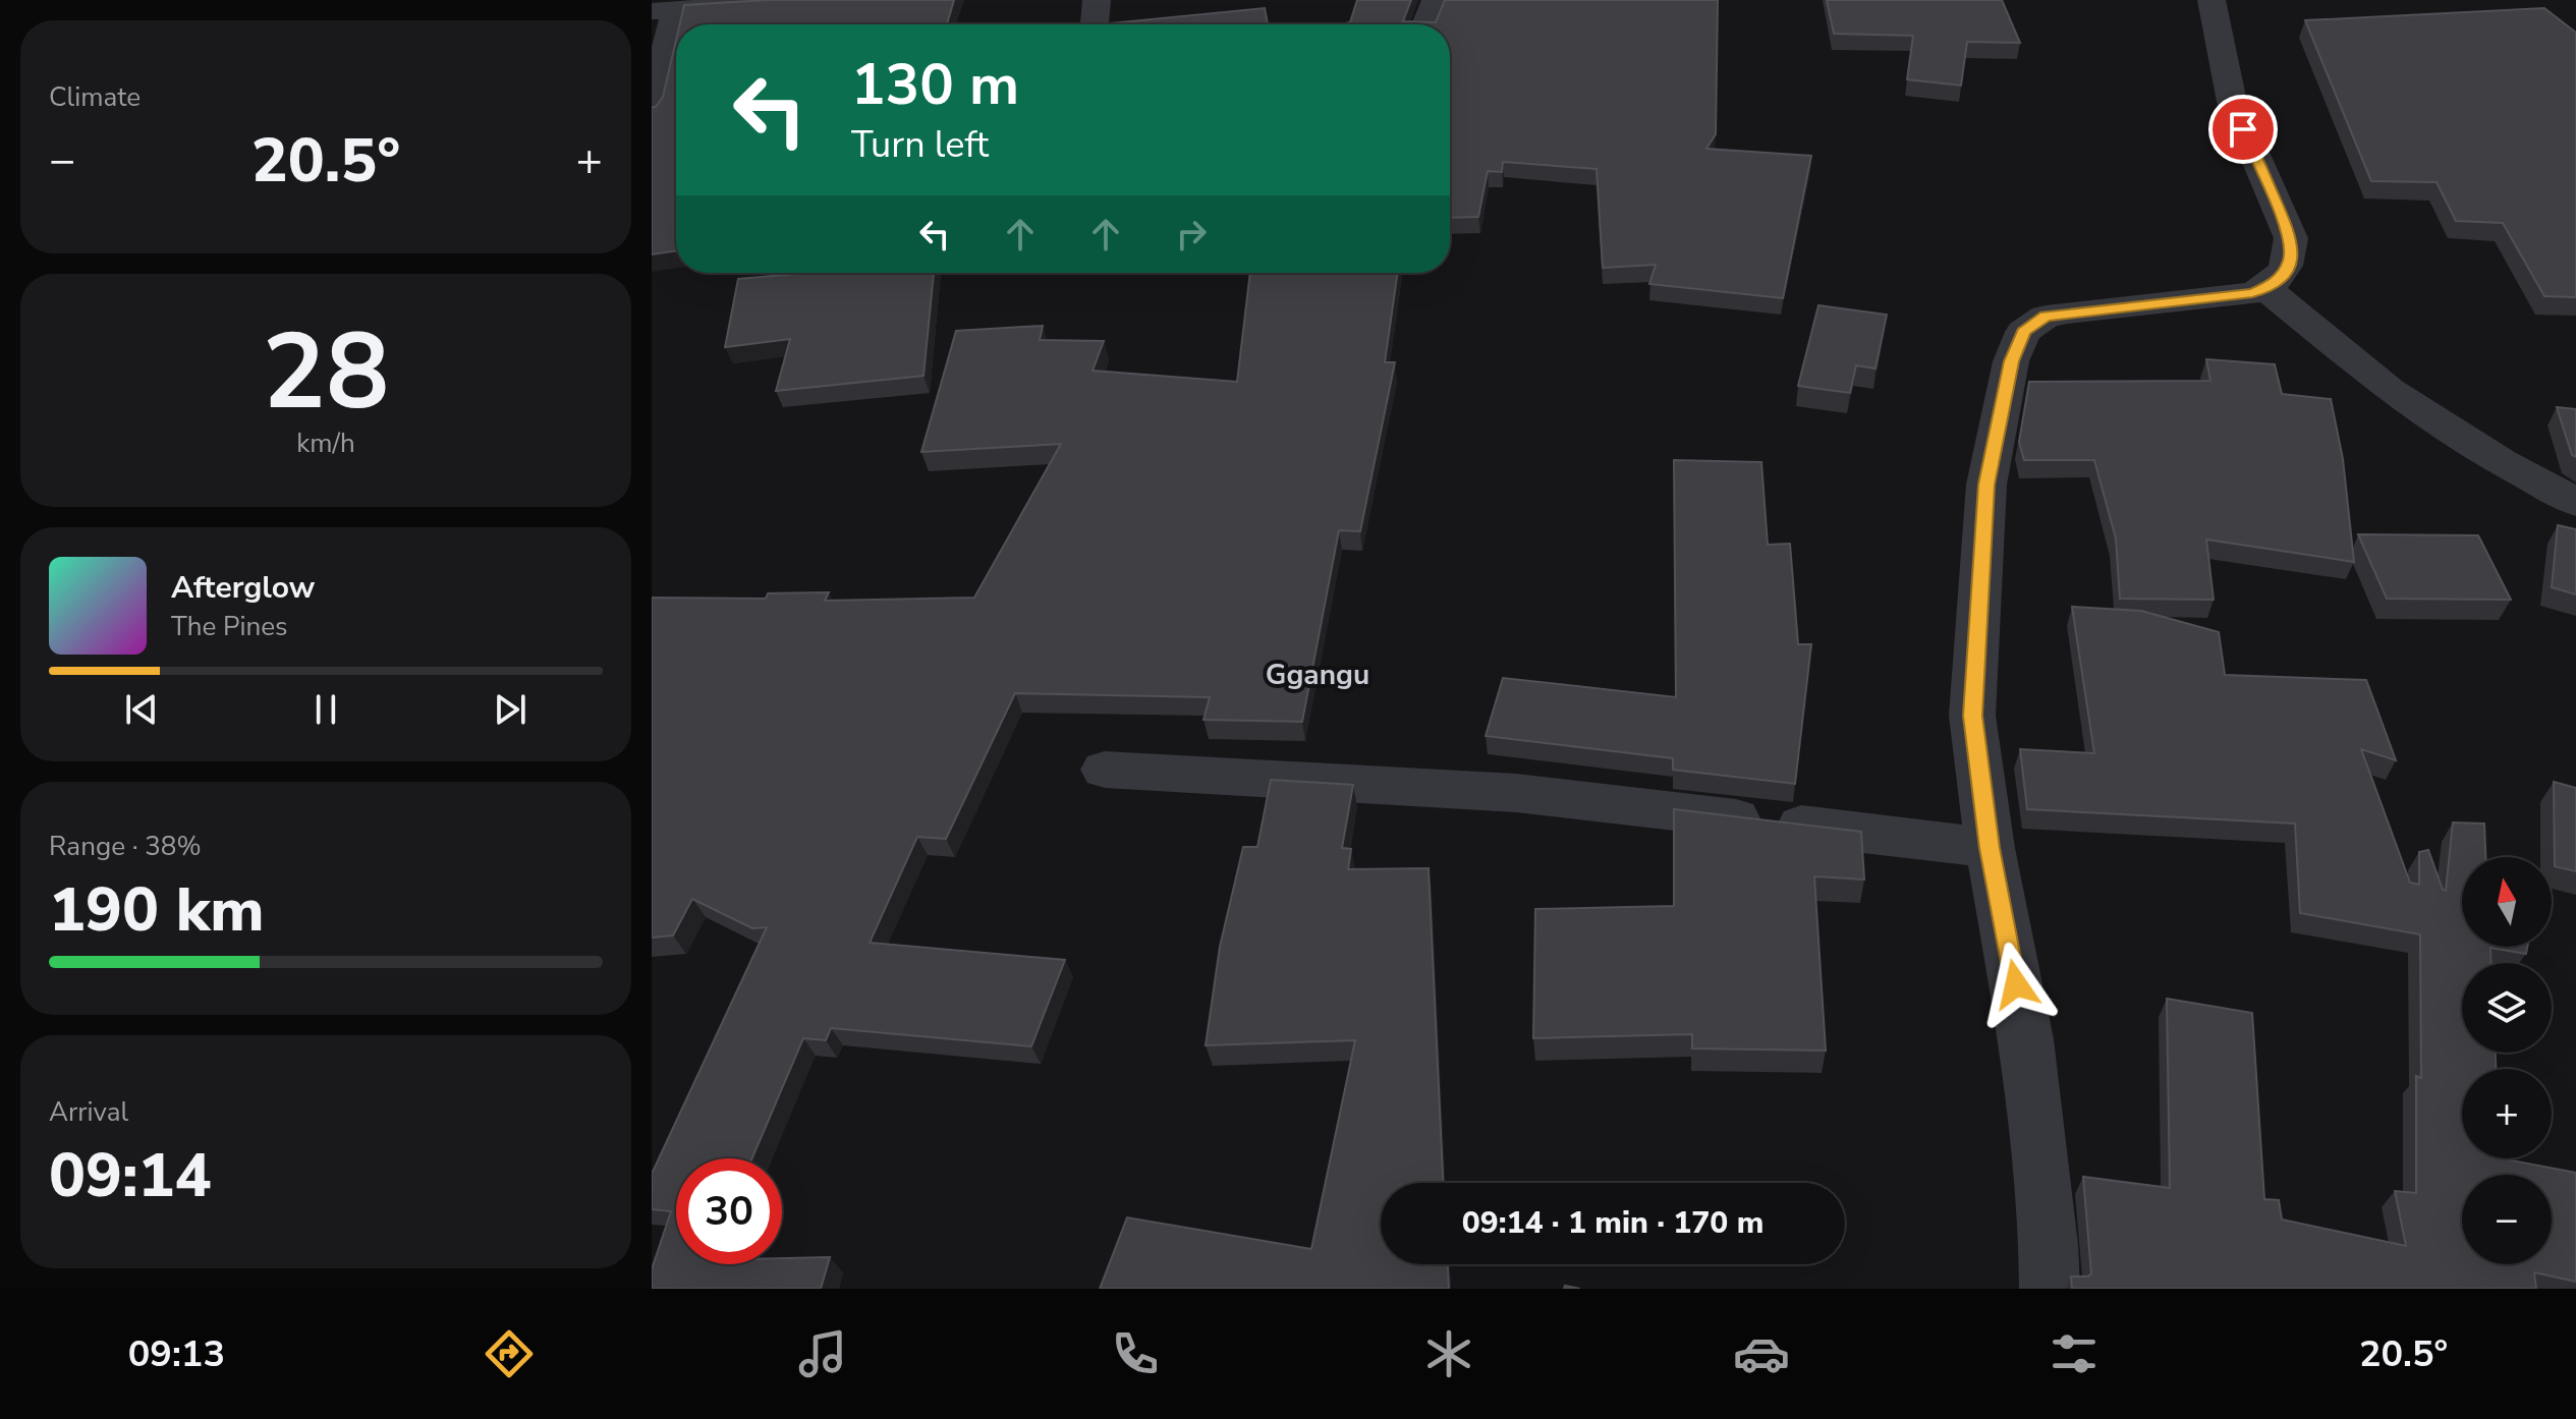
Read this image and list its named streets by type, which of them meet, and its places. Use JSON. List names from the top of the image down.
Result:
{
  "districts": ["Ggangu"],
  "north": "top",
  "page": {
    "tile": [
      "Climate",
      ["28", "km/h"],
      ["Range · 38%", "190 km"],
      ["Arrival", "09:14"]
    ],
    "turn": ["130 m", "Turn left"],
    "heat": ["−", "20.5°", "+"],
    "song": ["Afterglow", "The Pines"],
    "map_buttons": ["+", "−"],
    "limit": "30",
    "trip": "09:14 · 1 min · 170 m",
    "tabs": ["09:13", "20.5°"]
  }
}
